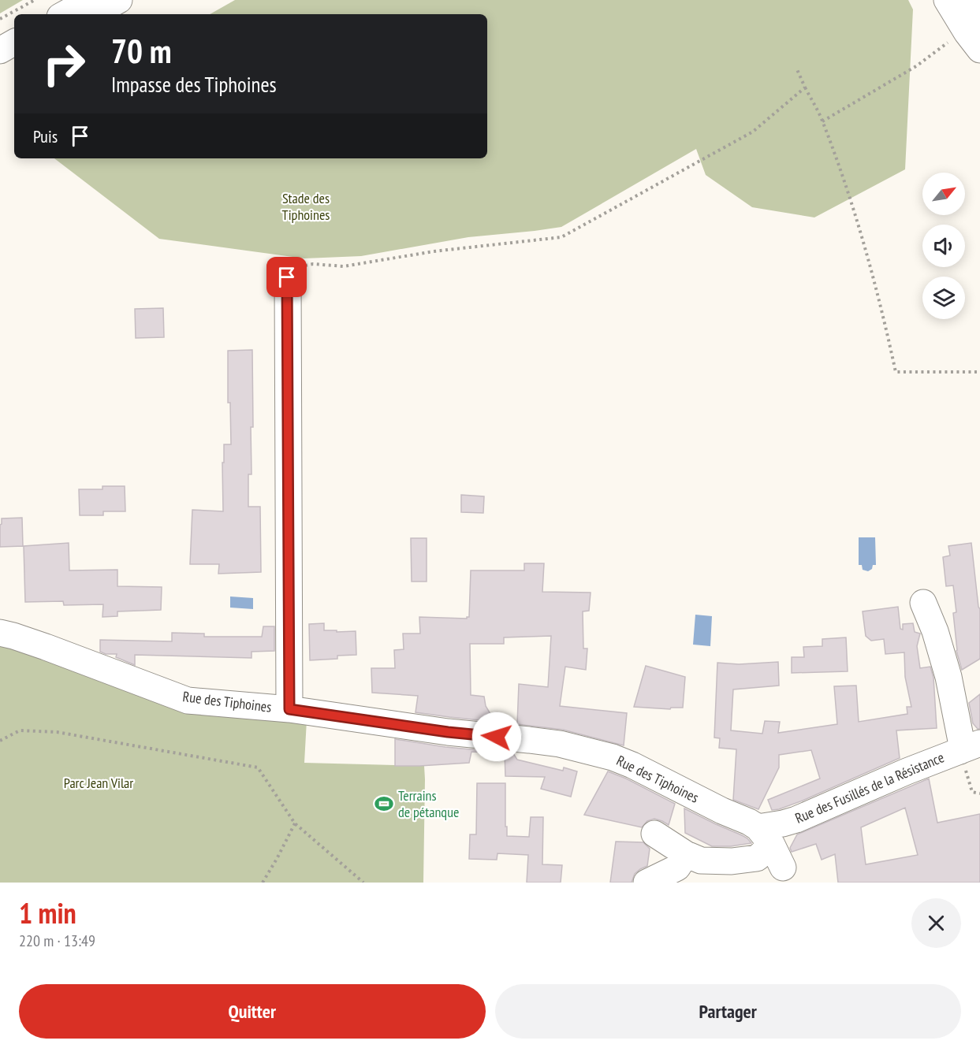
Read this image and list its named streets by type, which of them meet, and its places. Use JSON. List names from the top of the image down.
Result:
{
  "streets": {
    "street": ["Rue des Tiphoines", "Rue des Fusillés de la Résistance"]
  },
  "crossings": [
    ["Rue des Tiphoines", "Rue des Fusillés de la Résistance"]
  ],
  "parks": ["Stade des Tiphoines", "Parc Jean Vilar"],
  "places": {
    "sports": ["Terrains de pétanque"]
  },
  "north": "top right",
  "page": {
    "turn": ["70 m", "Impasse des Tiphoines"],
    "then": "Puis",
    "heading": ["1 min", "220 m · 13:49"],
    "buttons": ["Quitter", "Partager"]
  }
}
